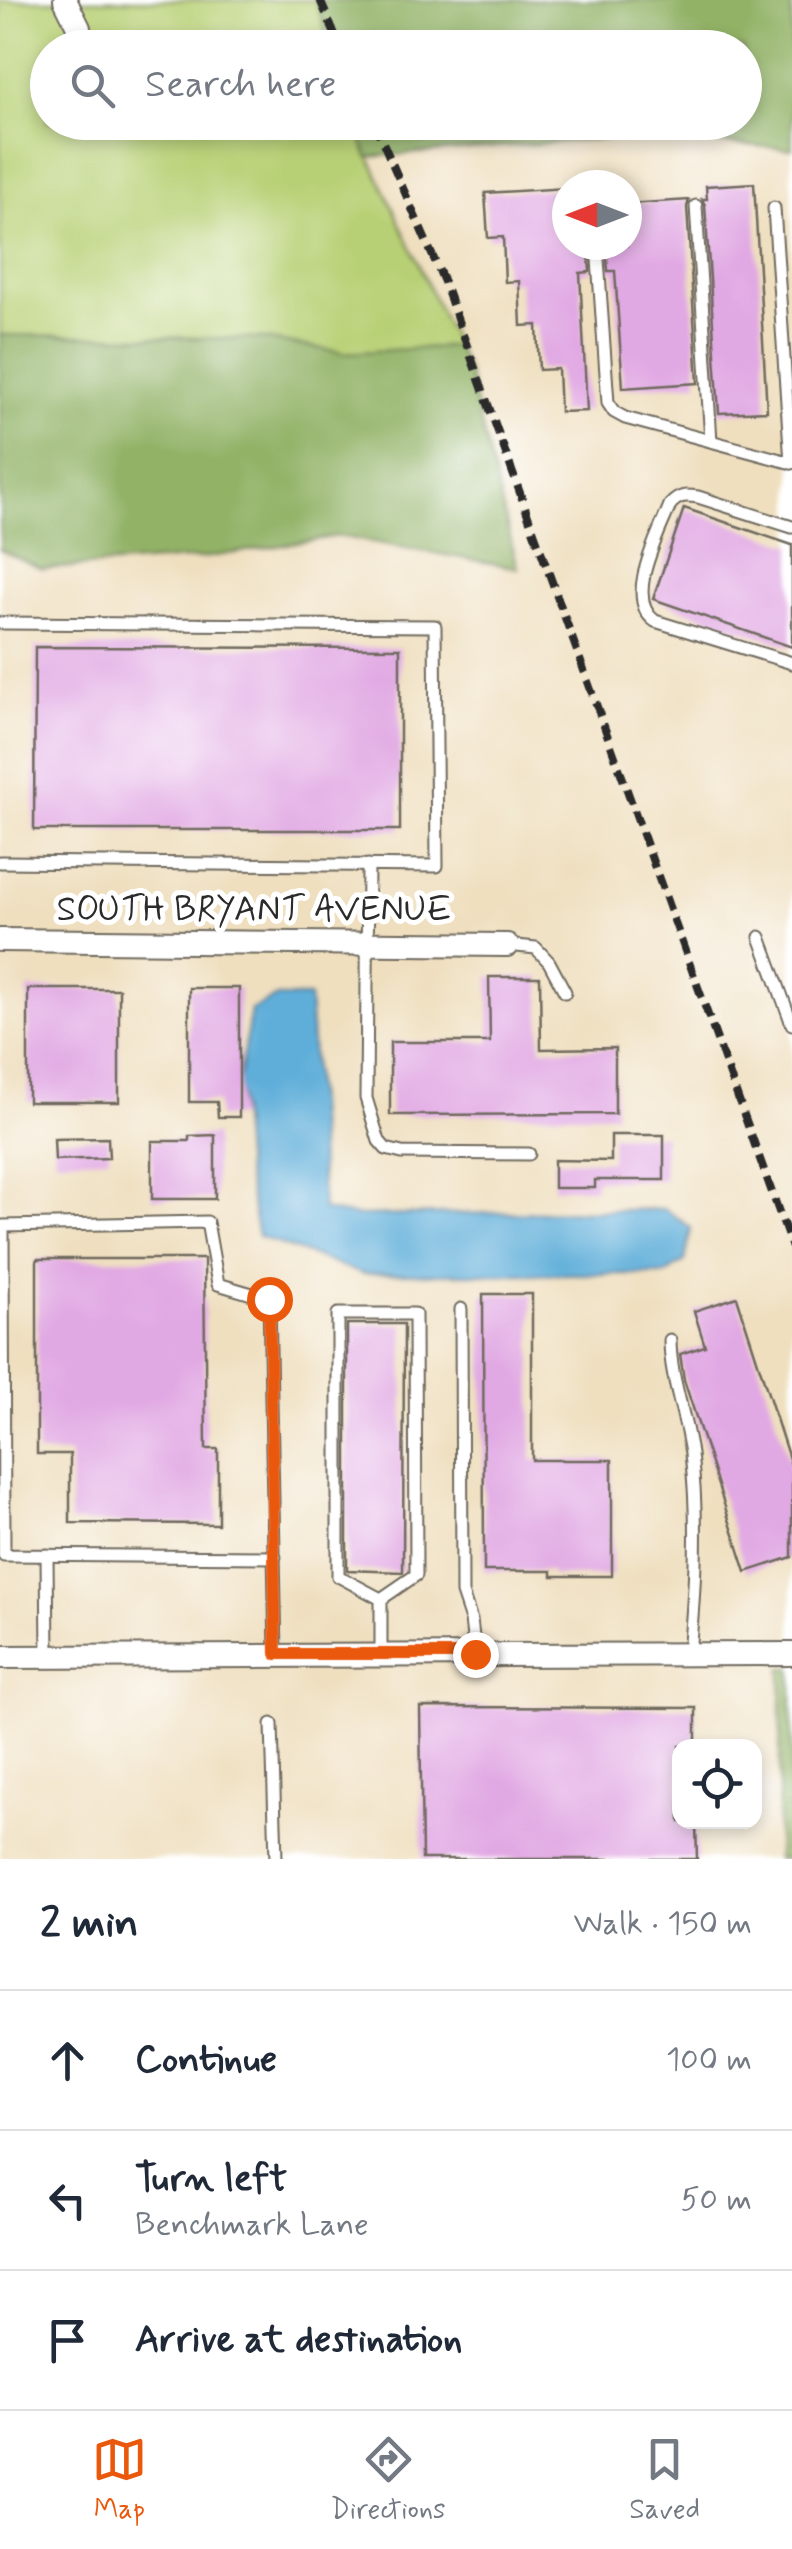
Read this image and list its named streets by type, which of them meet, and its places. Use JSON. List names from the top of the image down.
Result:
{
  "streets": {
    "street": ["SOUTH BRYANT AVENUE"]
  },
  "north": "left",
  "page": {
    "search": "Search here",
    "heading": ["2 min", "Walk · 150 m"],
    "list": [
      ["Continue", "100 m"],
      ["Turn left", "Benchmark Lane", "50 m"],
      "Arrive at destination"
    ],
    "nav": ["Map", "Directions", "Saved"]
  }
}
